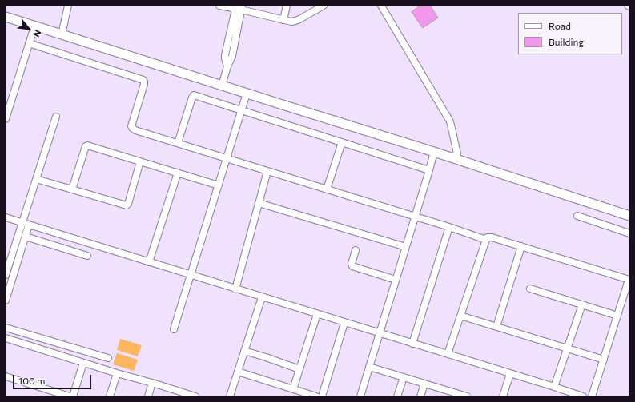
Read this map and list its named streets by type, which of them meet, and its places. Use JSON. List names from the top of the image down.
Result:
{
  "legend": ["Road", "Building"],
  "scale_bar": "100 m",
  "north": "bottom right"
}
